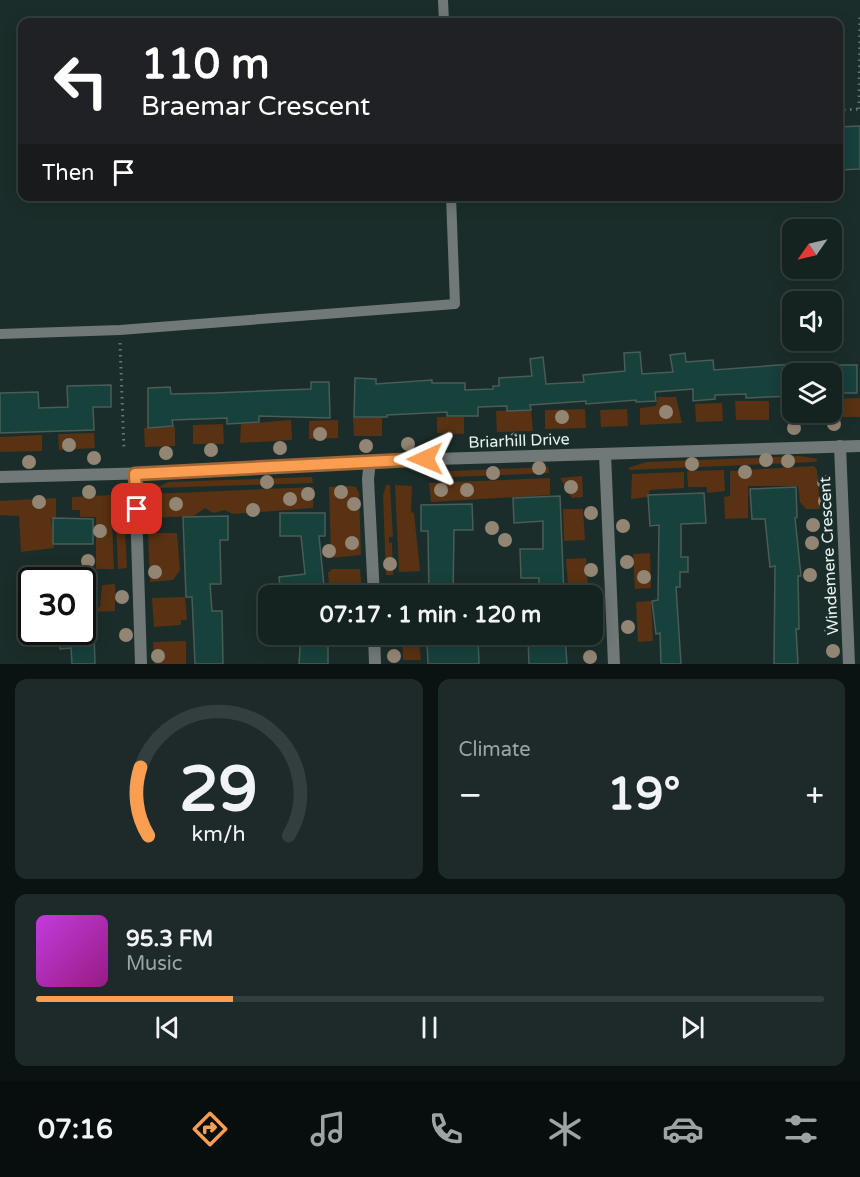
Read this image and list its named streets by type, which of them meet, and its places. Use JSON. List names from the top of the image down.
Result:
{
  "streets": {
    "street": ["Briarhill Drive", "Windemere Crescent"]
  },
  "crossings": [
    ["Briarhill Drive", "Windemere Crescent"]
  ],
  "north": "bottom left",
  "page": {
    "turn": ["110 m", "Braemar Crescent"],
    "then": "Then",
    "limit": "30",
    "trip": "07:17 · 1 min · 120 m",
    "tile": "Climate",
    "heat": ["−", "19°", "+"],
    "song": ["95.3 FM", "Music"],
    "tabs": "07:16",
    "gauge": ["29", "km/h"]
  }
}
